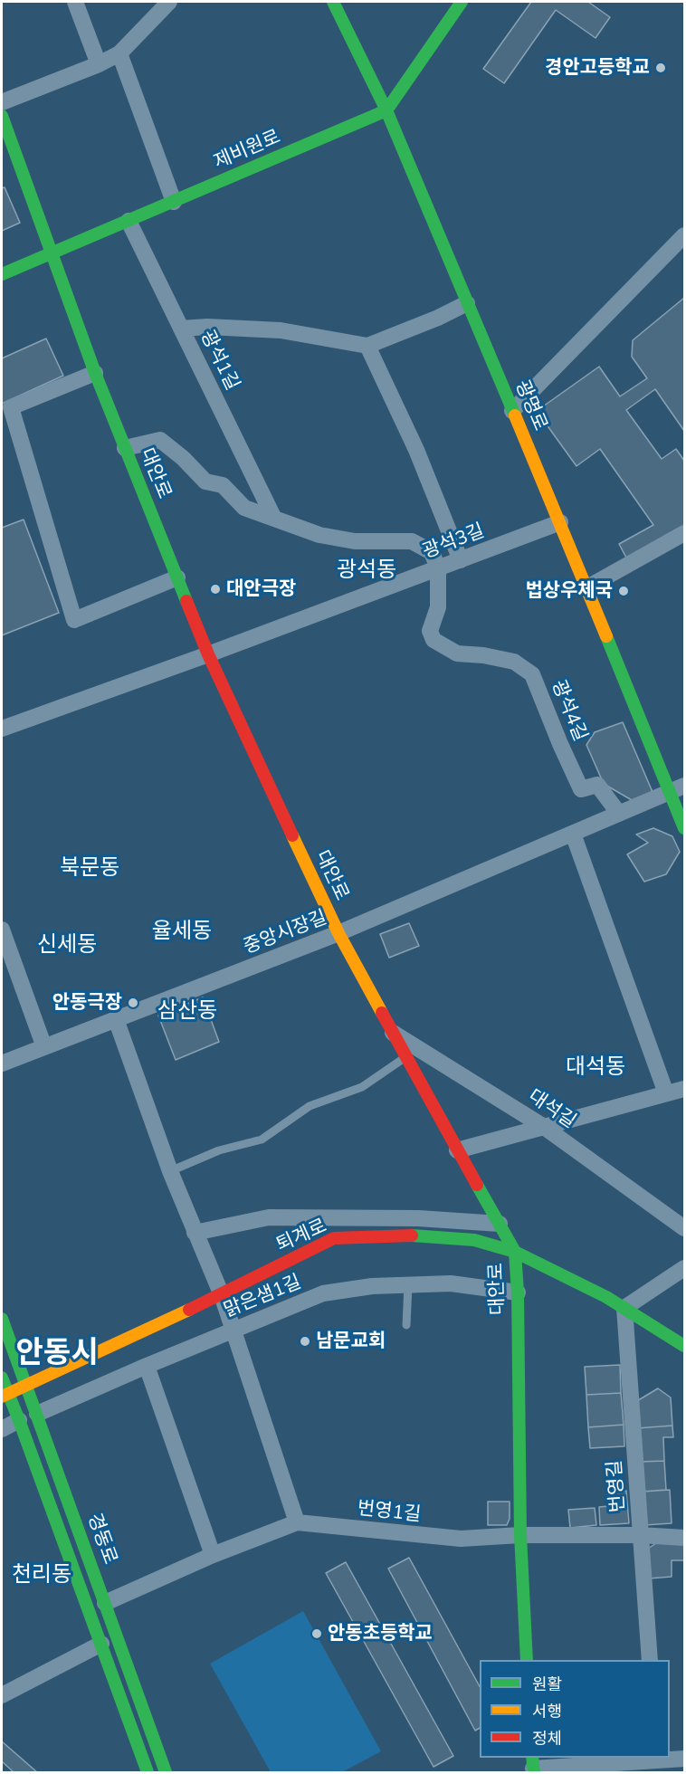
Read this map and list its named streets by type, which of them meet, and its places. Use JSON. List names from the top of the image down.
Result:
{
  "streets": {
    "street": [
      "제비원로",
      "광석1길",
      "광명로",
      "대안로",
      "광석3길",
      "광석4길",
      "중앙시장길",
      "대석길",
      "퇴계로",
      "맑은샘1길",
      "번영길",
      "번영1길",
      "경동로"
    ]
  },
  "crossings": [
    ["제비원로", "광석1길"],
    ["제비원로", "광명로"],
    ["제비원로", "대안로"],
    ["광명로", "광석3길"],
    ["광명로", "중앙시장길"],
    ["대안로", "광석3길"],
    ["대안로", "중앙시장길"],
    ["대안로", "대석길"],
    ["대안로", "퇴계로"],
    ["대안로", "맑은샘1길"],
    ["대안로", "번영1길"],
    ["광석3길", "광석4길"],
    ["광석4길", "중앙시장길"],
    ["퇴계로", "번영길"],
    ["퇴계로", "경동로"],
    ["맑은샘1길", "경동로"],
    ["번영길", "번영1길"],
    ["번영1길", "경동로"]
  ],
  "districts": [
    "광석동",
    "북문동",
    "율세동",
    "신세동",
    "삼산동",
    "대석동",
    "안동시",
    "천리동"
  ],
  "places": [
    "경안고등학교",
    "대안극장",
    "법상우체국",
    "안동극장",
    "남문교회",
    "안동초등학교"
  ],
  "legend": ["원활", "서행", "정체"]
}
